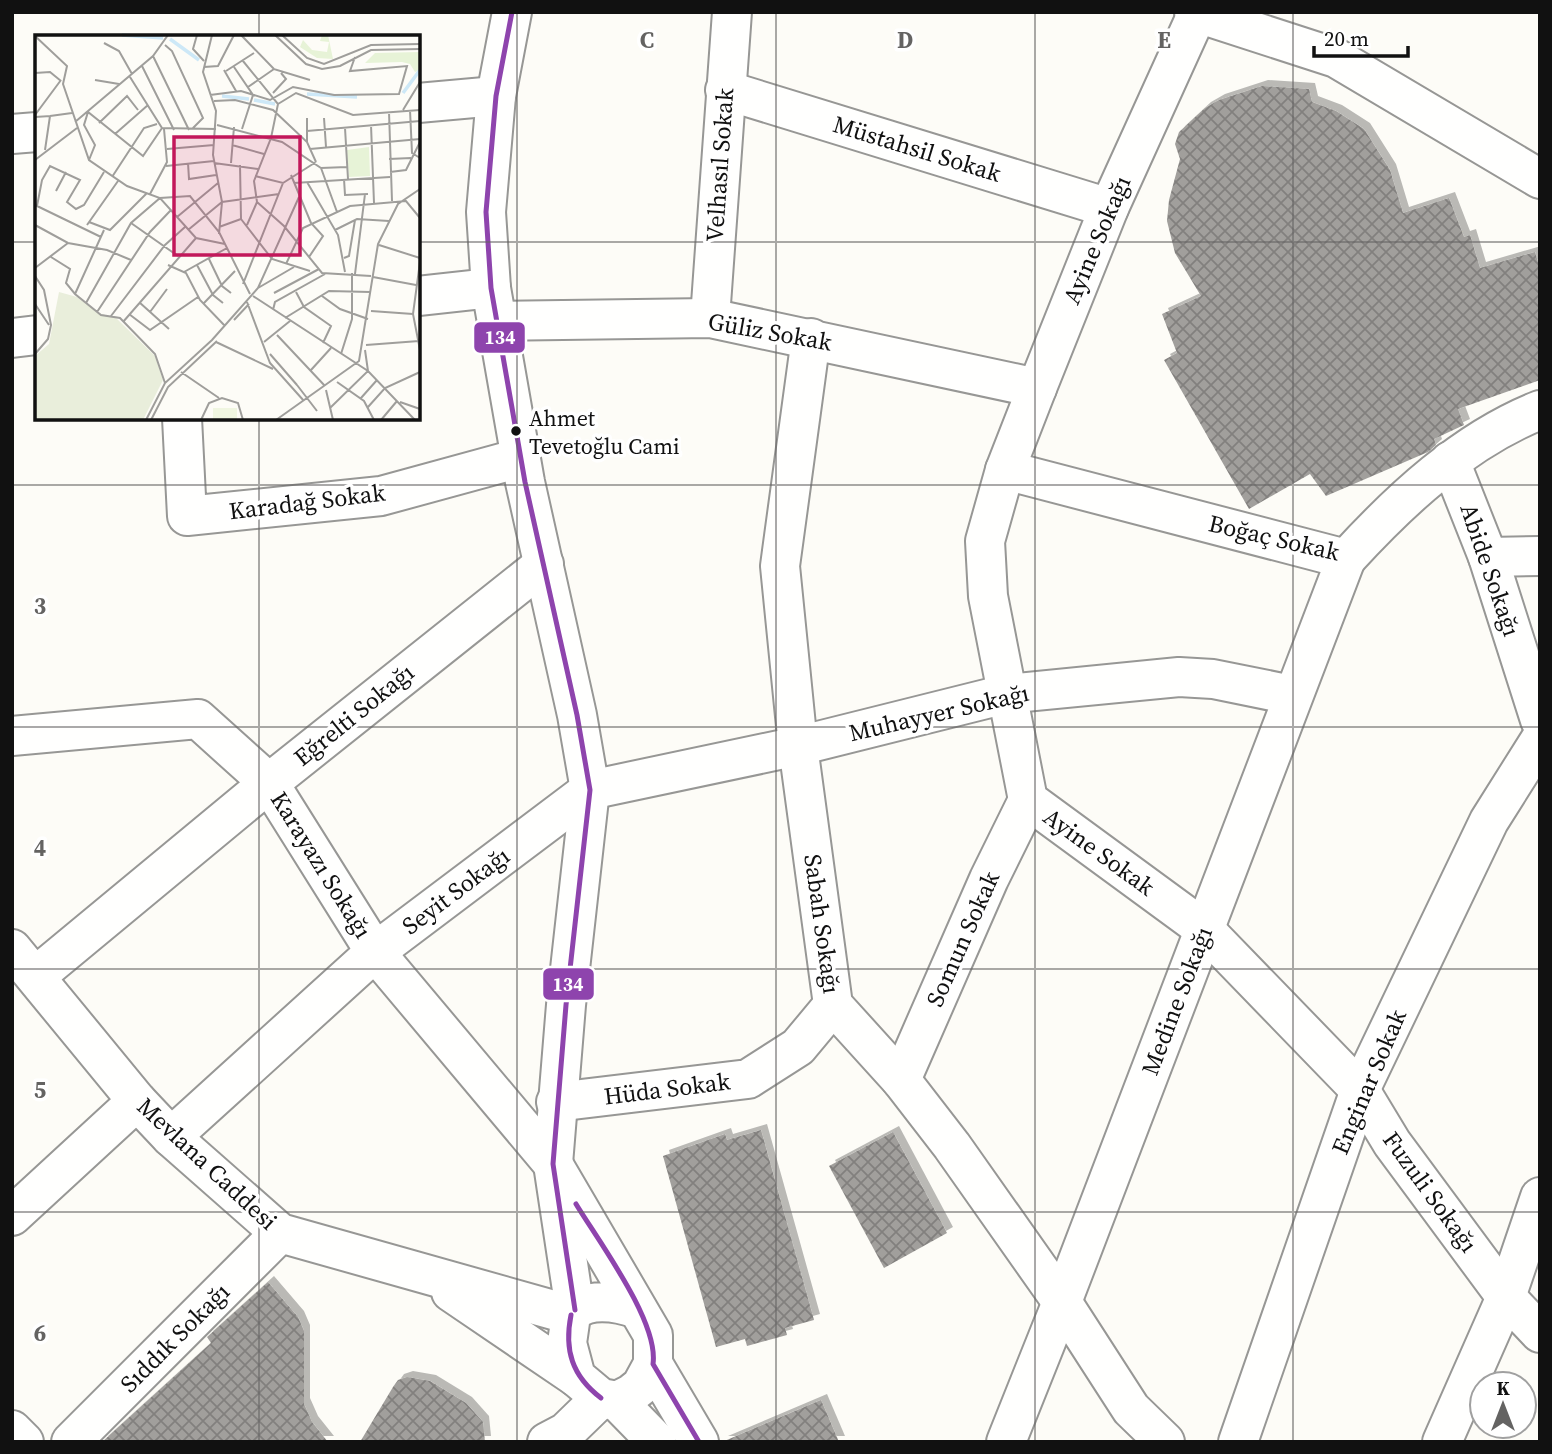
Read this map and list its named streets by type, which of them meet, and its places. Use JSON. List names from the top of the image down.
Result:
{
  "streets": {
    "street": [
      "Müstahsil Sokak",
      "Velhasıl Sokak",
      "Ayine Sokağı",
      "Güliz Sokak",
      "Karadağ Sokak",
      "Boğaç Sokak",
      "Abide Sokağı",
      "Muhayyer Sokağı",
      "Eğrelti Sokağı",
      "Ayine Sokak",
      "Karayazı Sokağı",
      "Seyit Sokağı",
      "Sabah Sokağı",
      "Somun Sokak",
      "Medine Sokağı",
      "Enginar Sokak",
      "Hüda Sokak",
      "Mevlana Caddesi",
      "Fuzuli Sokağı",
      "Sıddık Sokağı"
    ]
  },
  "crossings": [
    ["Müstahsil Sokak", "Velhasıl Sokak"],
    ["Müstahsil Sokak", "Ayine Sokağı"],
    ["Velhasıl Sokak", "Güliz Sokak"],
    ["Ayine Sokağı", "Güliz Sokak"],
    ["Ayine Sokağı", "Boğaç Sokak"],
    ["Ayine Sokağı", "Ayine Sokak"],
    ["Güliz Sokak", "Sabah Sokağı"],
    ["Boğaç Sokak", "Abide Sokağı"],
    ["Boğaç Sokak", "Ayine Sokak"],
    ["Boğaç Sokak", "Medine Sokağı"],
    ["Muhayyer Sokağı", "Ayine Sokak"],
    ["Muhayyer Sokağı", "Seyit Sokağı"],
    ["Muhayyer Sokağı", "Sabah Sokağı"],
    ["Muhayyer Sokağı", "Medine Sokağı"],
    ["Eğrelti Sokağı", "Karayazı Sokağı"],
    ["Eğrelti Sokağı", "Mevlana Caddesi"],
    ["Ayine Sokak", "Somun Sokak"],
    ["Ayine Sokak", "Medine Sokağı"],
    ["Ayine Sokak", "Fuzuli Sokağı"],
    ["Karayazı Sokağı", "Seyit Sokağı"],
    ["Karayazı Sokağı", "Mevlana Caddesi"],
    ["Seyit Sokağı", "Mevlana Caddesi"],
    ["Sabah Sokağı", "Somun Sokak"],
    ["Sabah Sokağı", "Medine Sokağı"],
    ["Sabah Sokağı", "Hüda Sokak"],
    ["Medine Sokağı", "Fuzuli Sokağı"],
    ["Enginar Sokak", "Fuzuli Sokağı"],
    ["Mevlana Caddesi", "Sıddık Sokağı"]
  ],
  "places": ["Ahmet Tevetoğlu Cami"],
  "lines": ["transit line 134"],
  "scale_bar": "20 m",
  "north": "top",
  "grid": {
    "columns": ["C", "D", "E"],
    "rows": [
      "3",
      "4",
      "5",
      "6"
    ]
  }
}
